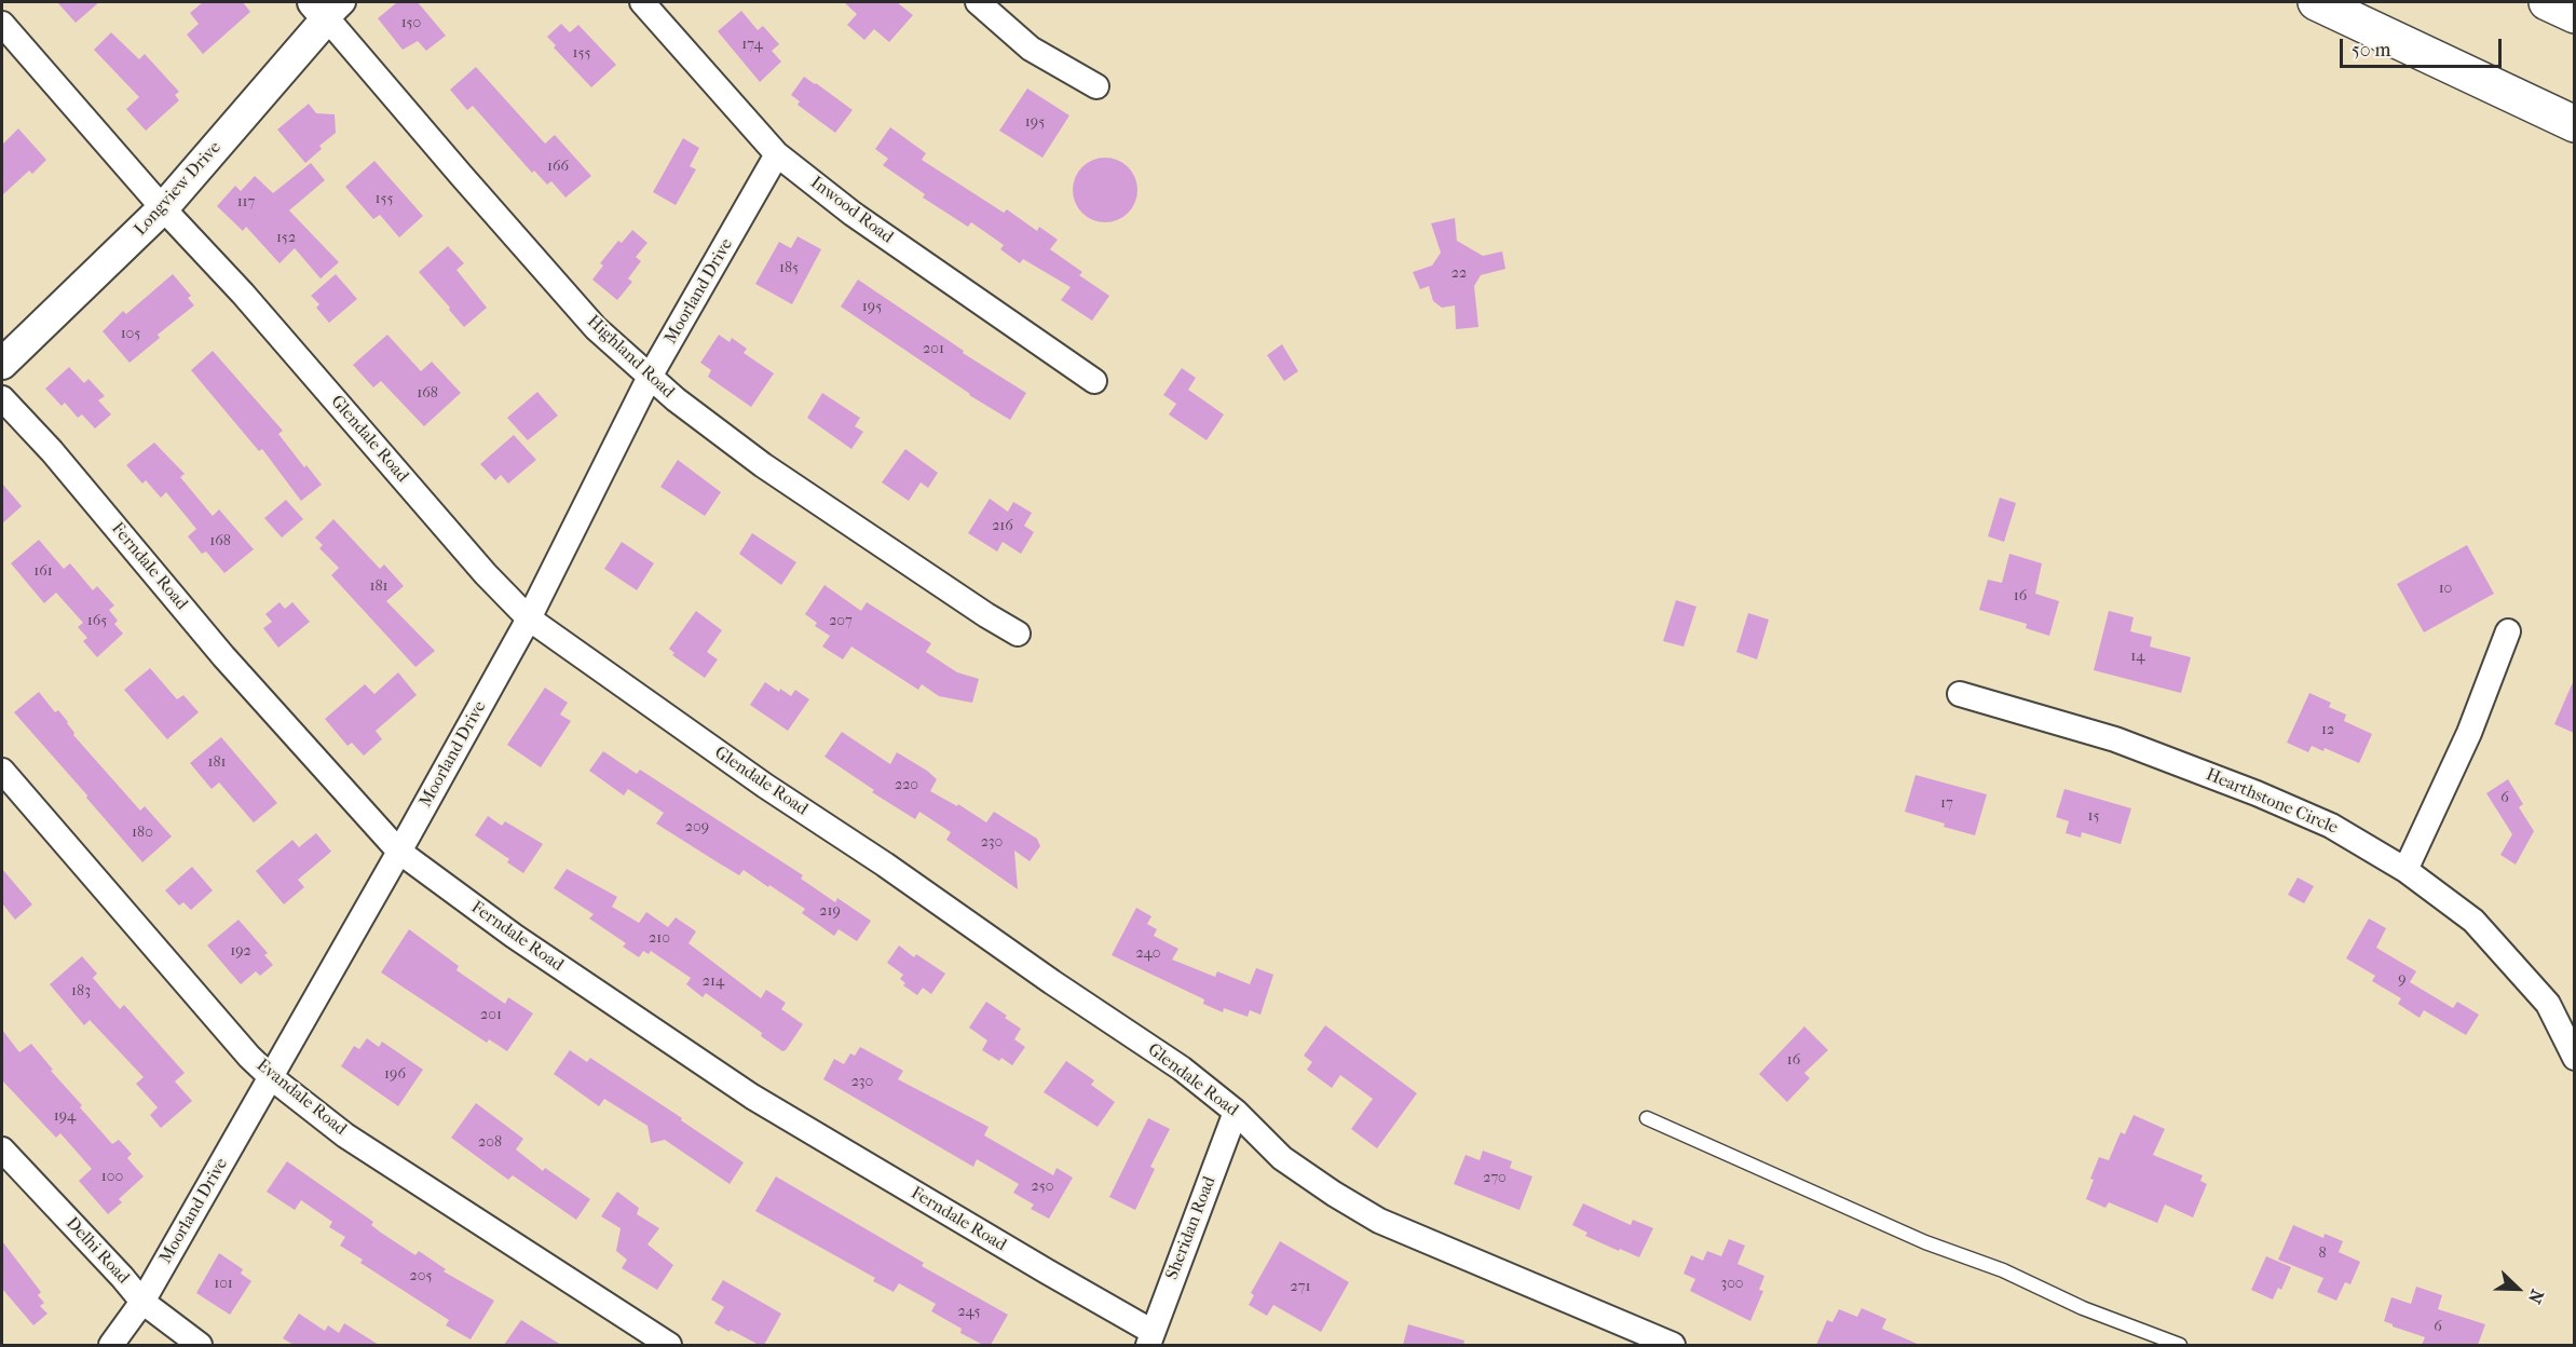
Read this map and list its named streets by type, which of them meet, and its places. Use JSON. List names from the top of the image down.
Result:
{
  "streets": {
    "street": [
      "Longview Drive",
      "Inwood Road",
      "Moorland Drive",
      "Highland Road",
      "Glendale Road",
      "Ferndale Road",
      "Hearthstone Circle",
      "Evandale Road",
      "Sheridan Road",
      "Delhi Road"
    ]
  },
  "crossings": [
    ["Longview Drive", "Highland Road"],
    ["Longview Drive", "Glendale Road"],
    ["Inwood Road", "Moorland Drive"],
    ["Moorland Drive", "Highland Road"],
    ["Moorland Drive", "Glendale Road"],
    ["Moorland Drive", "Ferndale Road"],
    ["Moorland Drive", "Evandale Road"],
    ["Moorland Drive", "Delhi Road"],
    ["Glendale Road", "Sheridan Road"],
    ["Ferndale Road", "Sheridan Road"]
  ],
  "house_numbers": [
    "150",
    "174",
    "155",
    "195",
    "166",
    "155",
    "117",
    "152",
    "185",
    "22",
    "195",
    "105",
    "201",
    "168",
    "216",
    "168",
    "161",
    "181",
    "10",
    "16",
    "165",
    "207",
    "14",
    "12",
    "181",
    "220",
    "6",
    "17",
    "15",
    "209",
    "180",
    "230",
    "219",
    "210",
    "192",
    "240",
    "9",
    "214",
    "183",
    "201",
    "16",
    "196",
    "230",
    "194",
    "208",
    "100",
    "270",
    "250",
    "8",
    "205",
    "101",
    "300",
    "271",
    "245",
    "6"
  ],
  "scale_bar": "50 m",
  "north": "bottom right"
}
